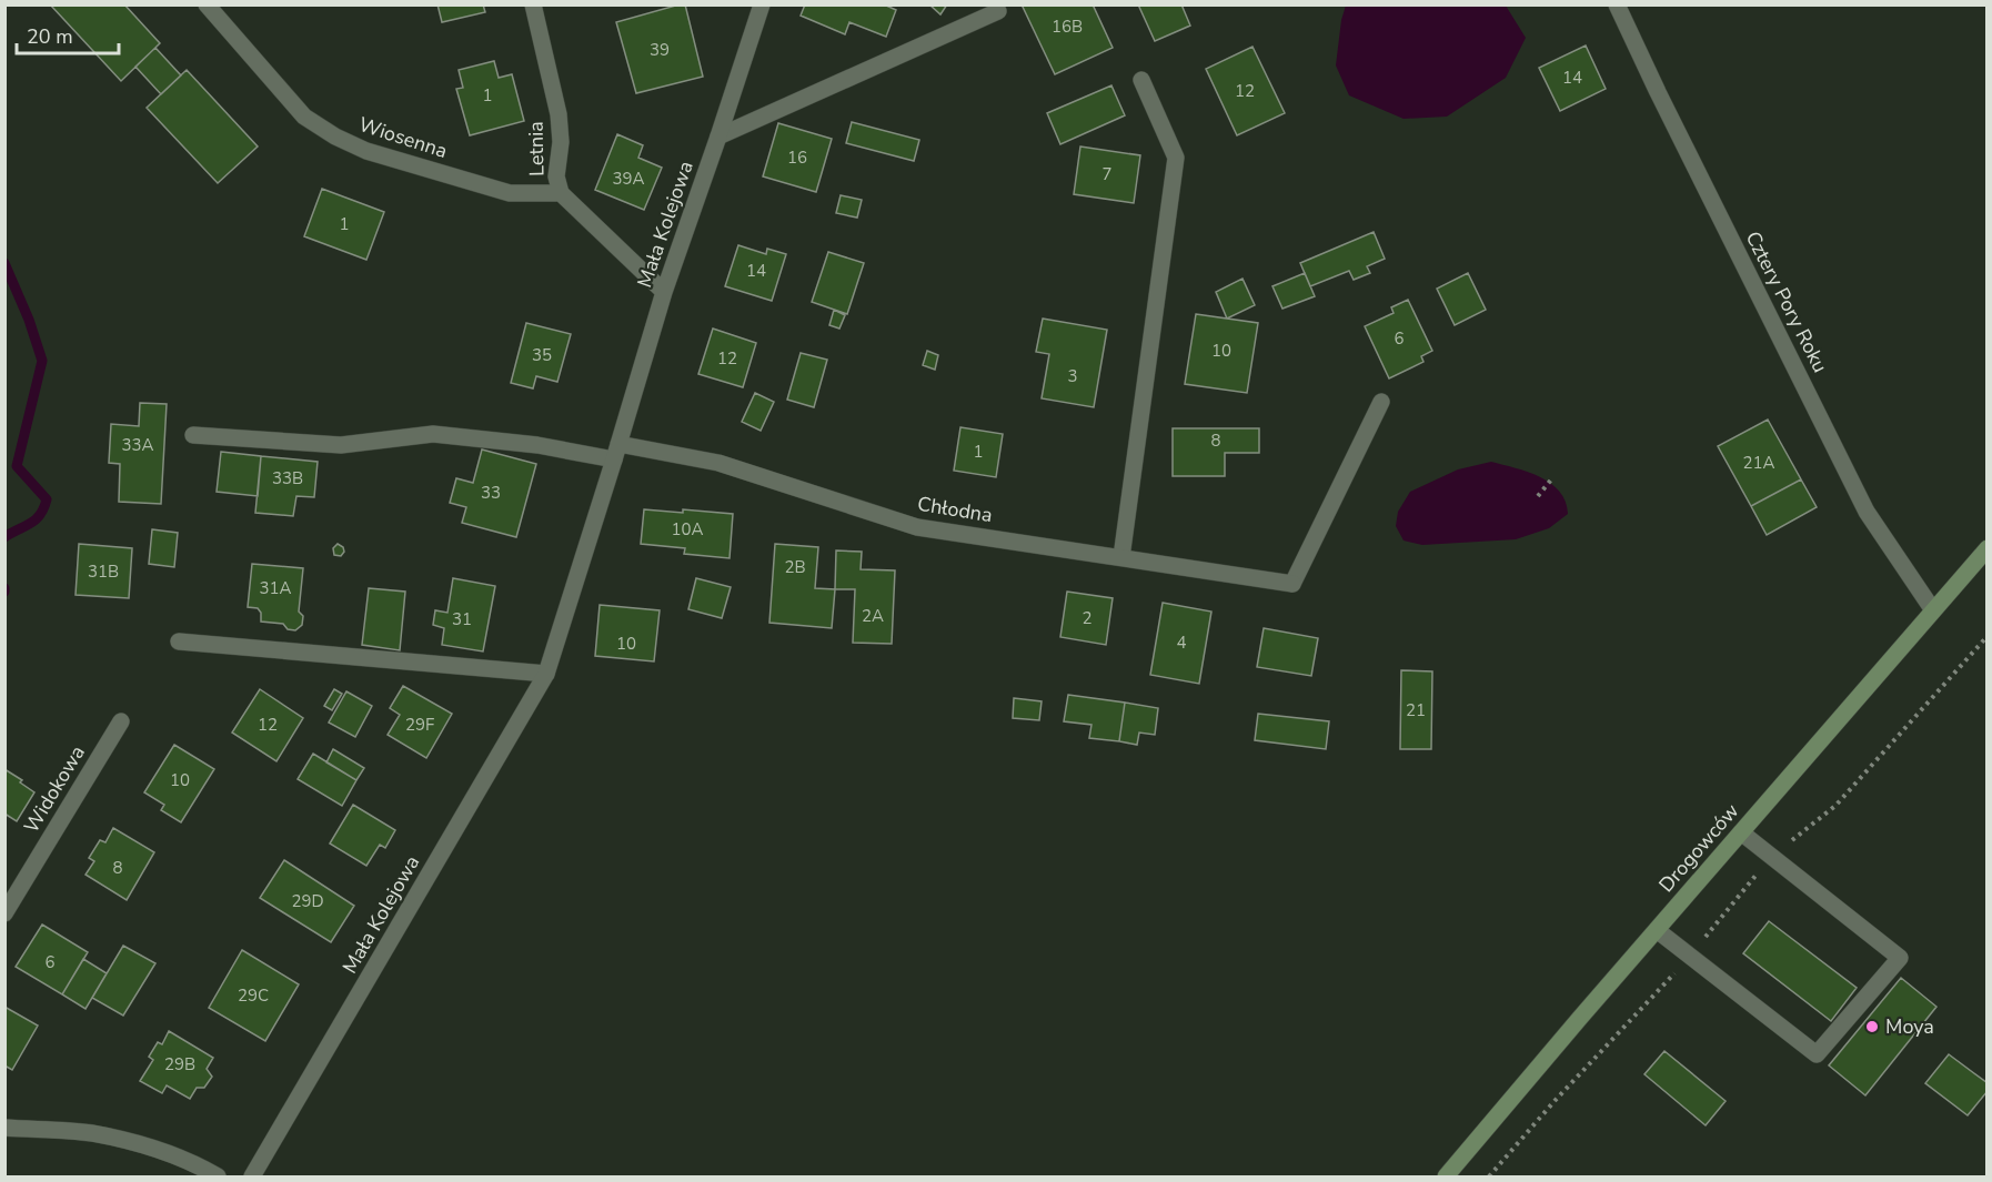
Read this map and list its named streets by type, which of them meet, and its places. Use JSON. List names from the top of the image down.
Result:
{
  "streets": {
    "main road": ["Drogowców"],
    "street": [
      "Wiosenna",
      "Letnia",
      "Mała Kolejowa",
      "Cztery Pory Roku",
      "Chłodna",
      "Widokowa"
    ]
  },
  "crossings": [
    ["Wiosenna", "Letnia"],
    ["Letnia", "Mała Kolejowa"],
    ["Mała Kolejowa", "Chłodna"],
    ["Cztery Pory Roku", "Drogowców"]
  ],
  "places": ["Moya"],
  "house_numbers": [
    "16B",
    "39",
    "14",
    "12",
    "1",
    "16",
    "7",
    "39A",
    "1",
    "14",
    "6",
    "10",
    "35",
    "12",
    "3",
    "8",
    "33A",
    "1",
    "21A",
    "33B",
    "33",
    "10A",
    "2B",
    "31B",
    "31A",
    "2A",
    "2",
    "31",
    "4",
    "10",
    "21",
    "12",
    "29F",
    "10",
    "8",
    "29D",
    "6",
    "29C",
    "29B"
  ],
  "scale_bar": "20 m"
}
